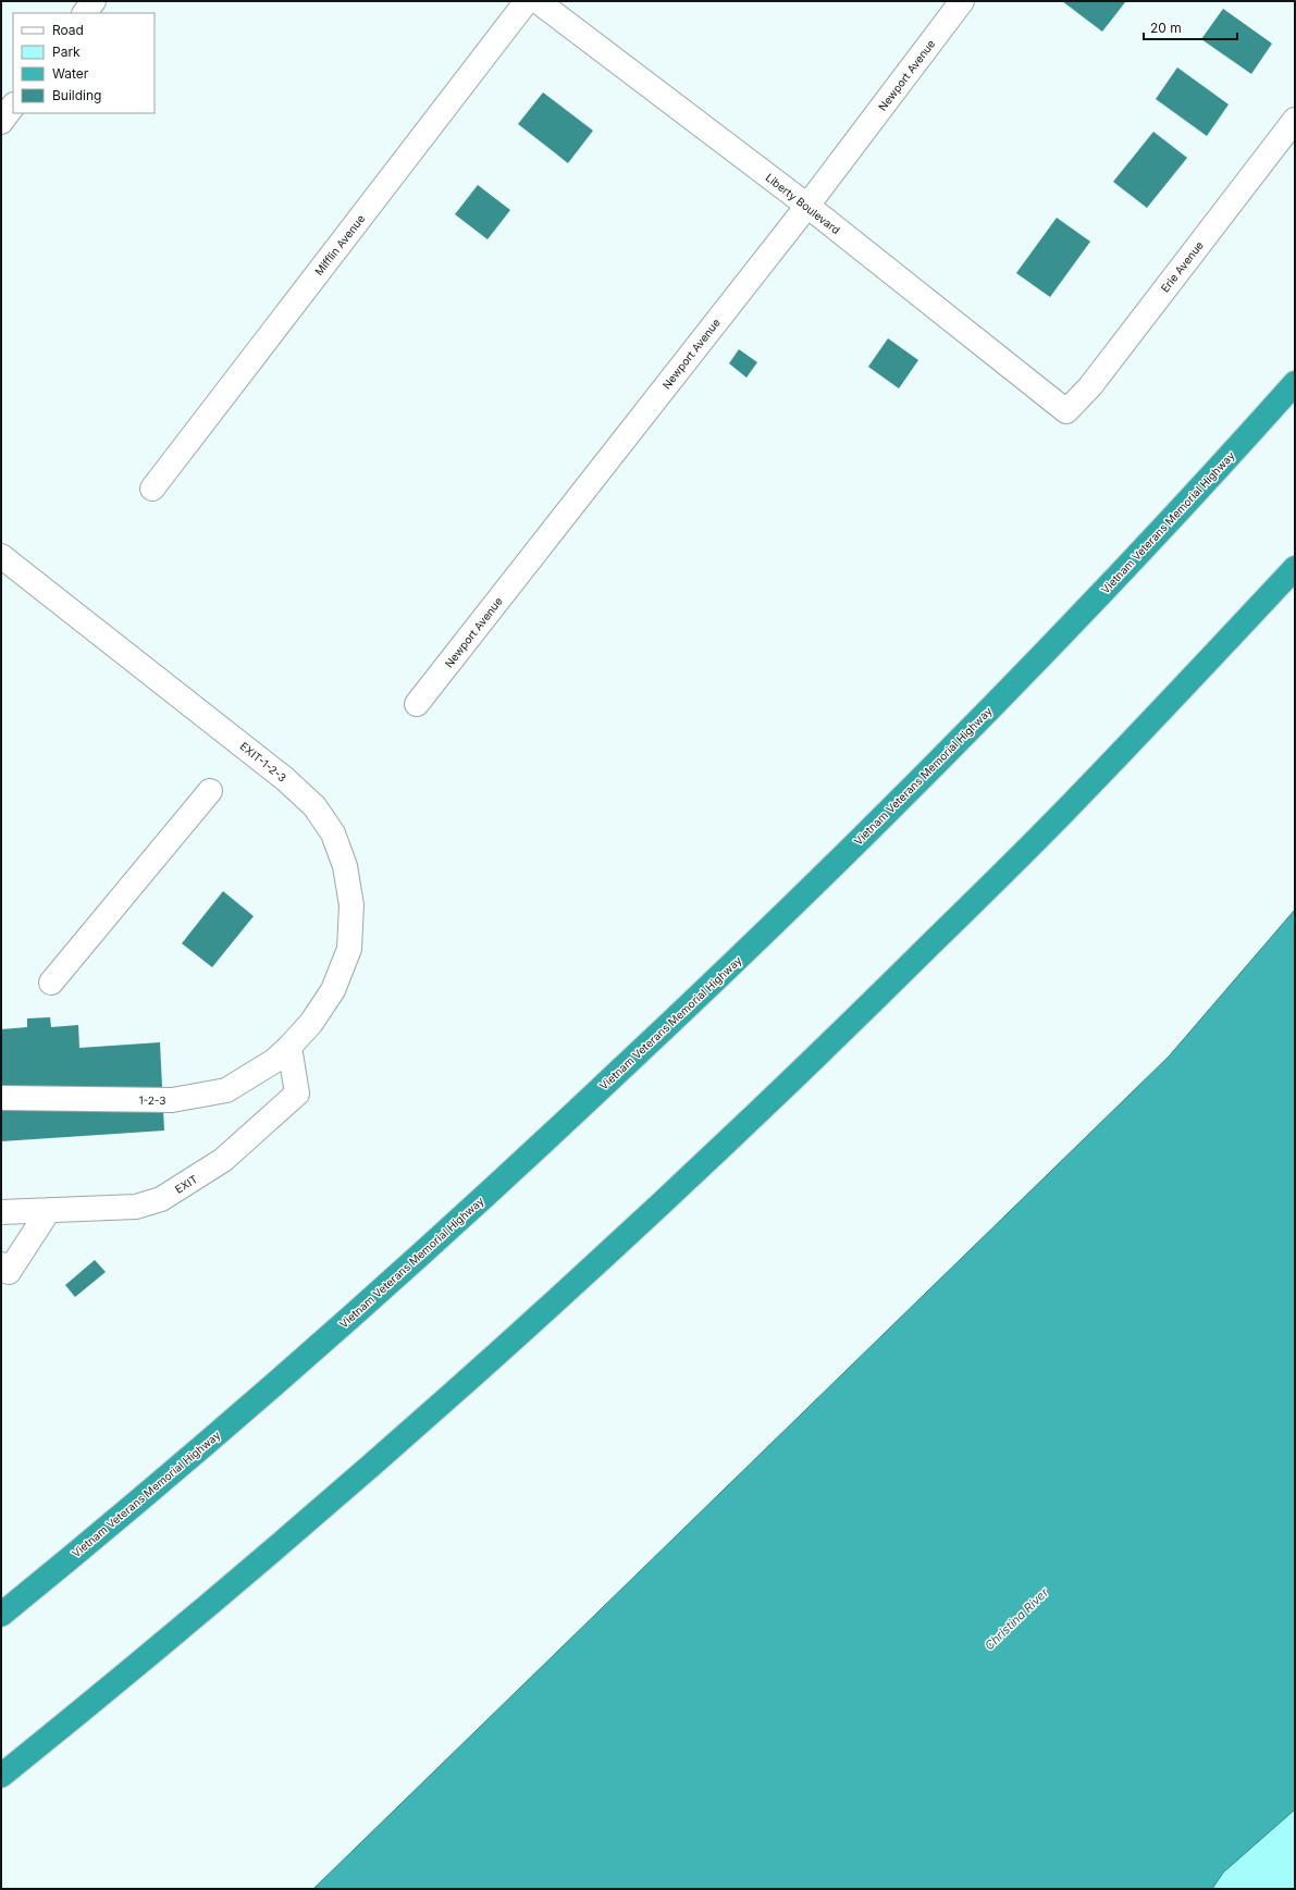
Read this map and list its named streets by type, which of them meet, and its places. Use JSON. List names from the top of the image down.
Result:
{
  "streets": {
    "highway": ["Vietnam Veterans Memorial Highway"],
    "street": [
      "Newport Avenue",
      "Liberty Boulevard",
      "Mifflin Avenue",
      "Erie Avenue",
      "EXIT-1-2-3",
      "1-2-3",
      "EXIT"
    ]
  },
  "crossings": [
    ["Newport Avenue", "Liberty Boulevard"],
    ["Liberty Boulevard", "Erie Avenue"],
    ["EXIT-1-2-3", "1-2-3"],
    ["EXIT-1-2-3", "EXIT"],
    ["1-2-3", "EXIT"]
  ],
  "water": ["Christina River"],
  "legend": [
    "Road",
    "Park",
    "Water",
    "Building"
  ],
  "scale_bar": "20 m"
}
